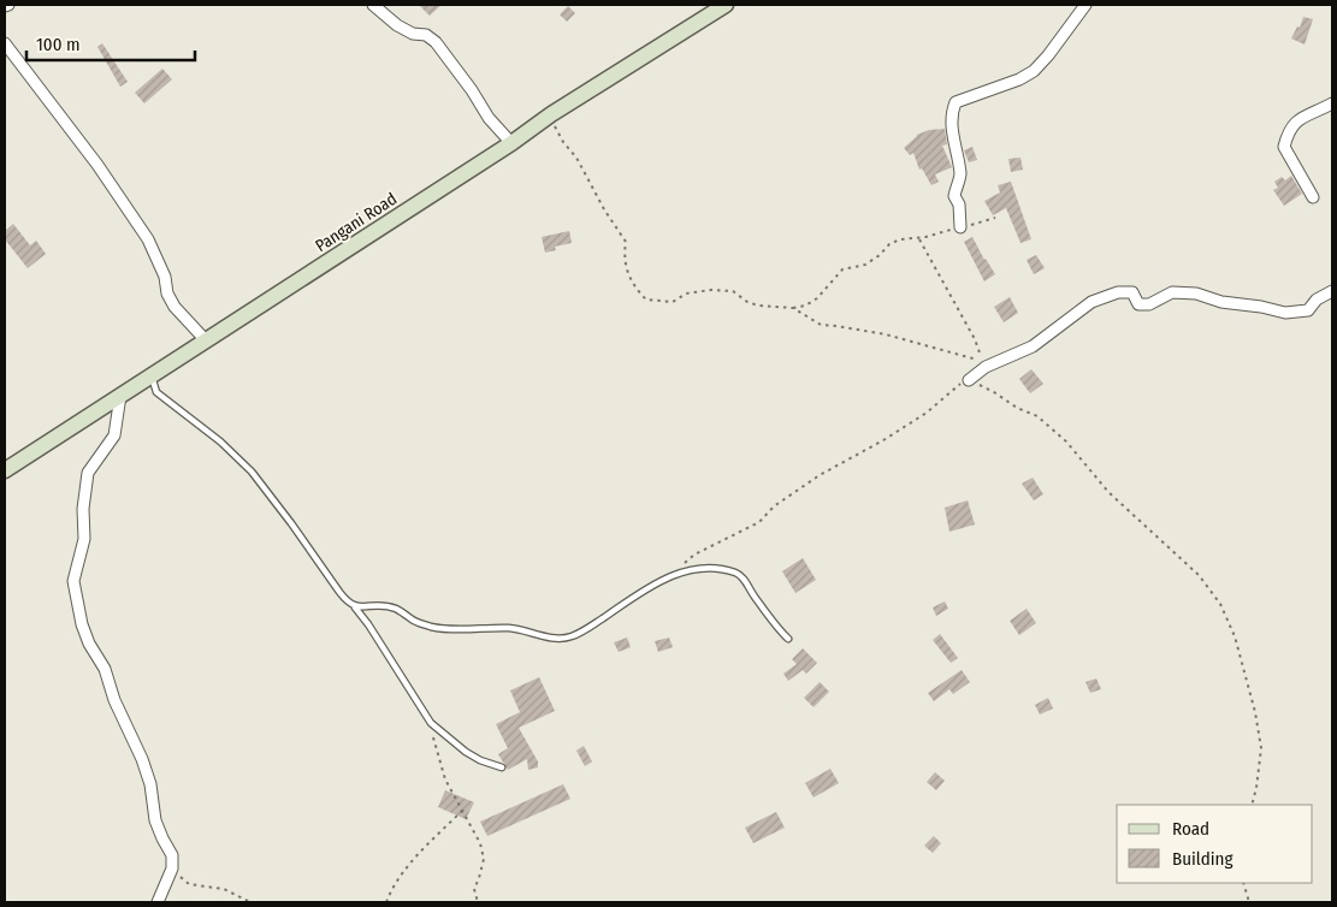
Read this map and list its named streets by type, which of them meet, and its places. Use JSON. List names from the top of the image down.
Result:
{
  "streets": {
    "main road": ["Pangani Road"]
  },
  "legend": ["Road", "Building"],
  "scale_bar": "100 m"
}
